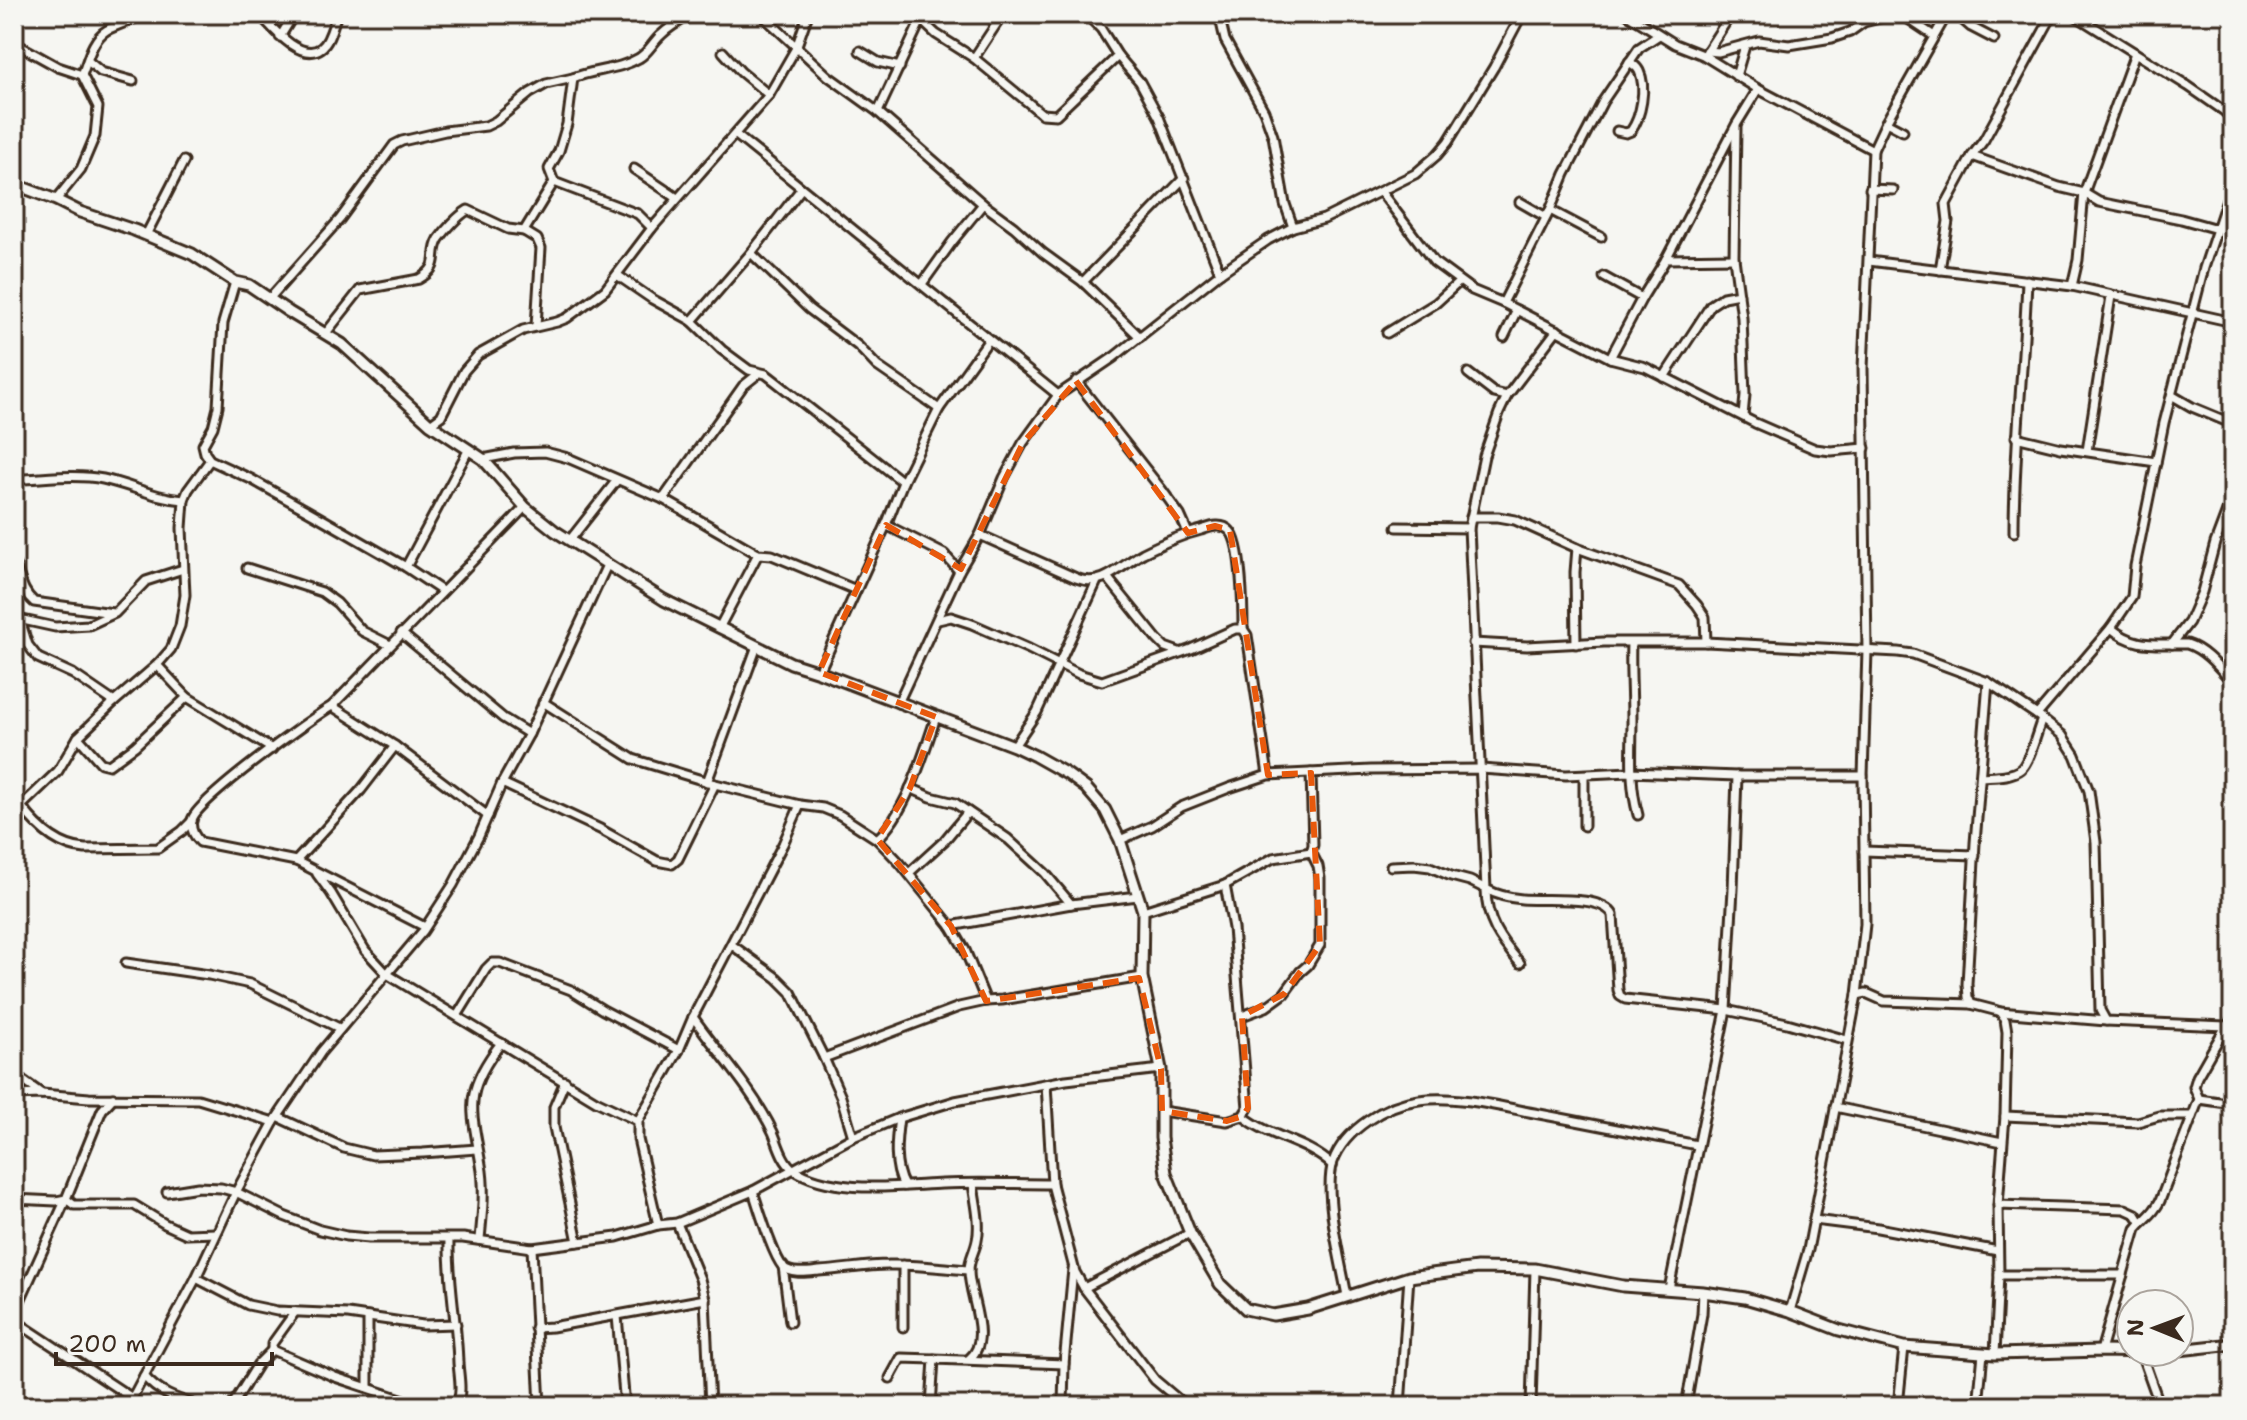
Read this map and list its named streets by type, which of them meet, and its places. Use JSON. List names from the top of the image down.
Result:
{
  "scale_bar": "200 m",
  "north": "left"
}
